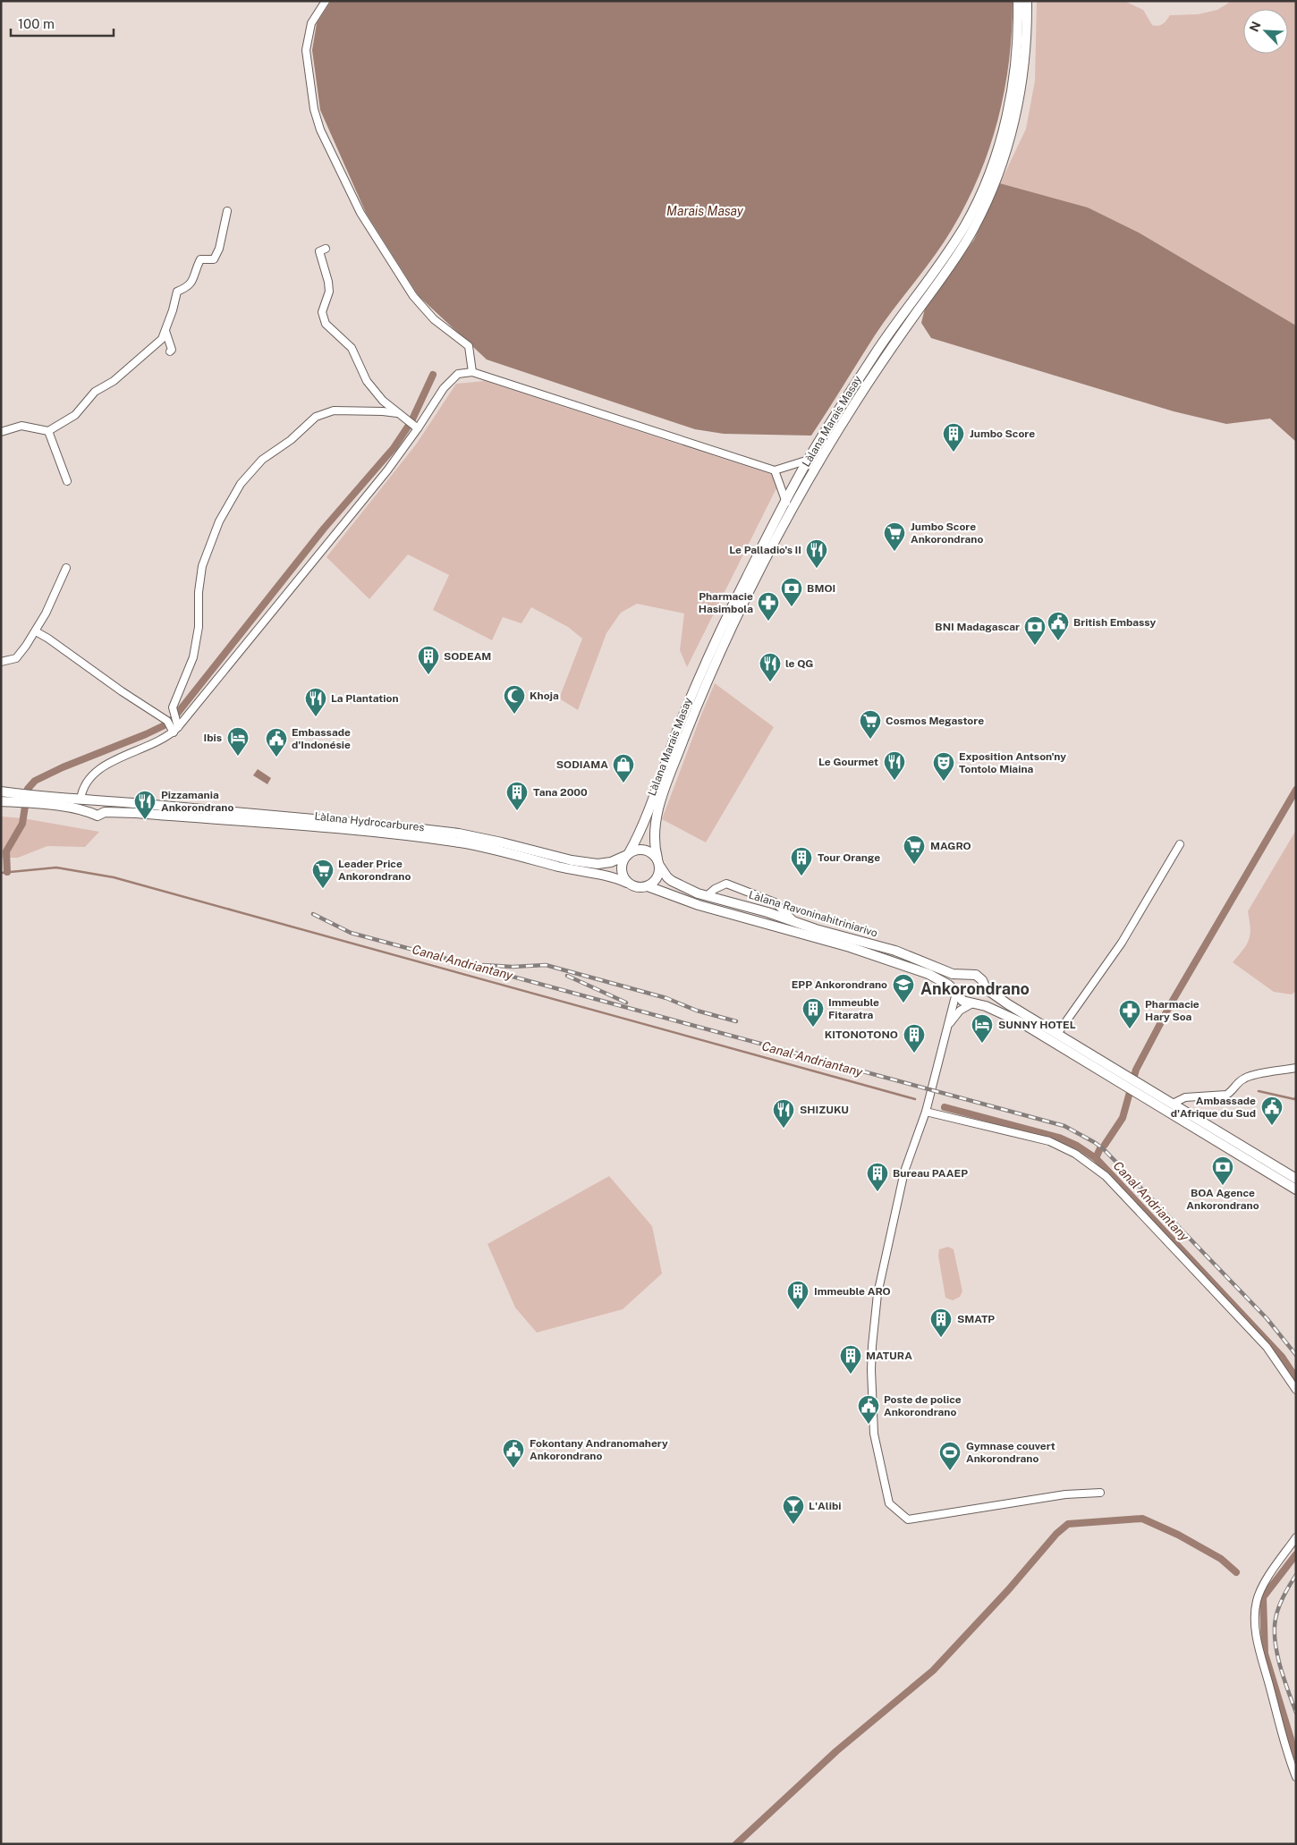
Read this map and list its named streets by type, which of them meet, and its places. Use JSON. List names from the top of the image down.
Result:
{
  "streets": {
    "main road": ["Làlana Marais Masay", "Làlana Hydrocarbures", "Làlana Ravoninahitriniarivo"]
  },
  "crossings": [
    ["Làlana Marais Masay", "Làlana Hydrocarbures"],
    ["Làlana Marais Masay", "Làlana Ravoninahitriniarivo"],
    ["Làlana Hydrocarbures", "Làlana Ravoninahitriniarivo"]
  ],
  "districts": ["Ankorondrano"],
  "water": ["Marais Masay", "Canal Andriantany"],
  "places": {
    "building": [
      "Jumbo Score",
      "SODEAM",
      "Tana 2000",
      "Tour Orange",
      "Immeuble Fitaratra",
      "KITONOTONO",
      "Bureau PAAEP",
      "Immeuble ARO",
      "SMATP",
      "MATURA"
    ],
    "supermarket": [
      "Jumbo Score Ankorondrano",
      "Cosmos Megastore",
      "MAGRO",
      "Leader Price Ankorondrano"
    ],
    "restaurant": [
      "Le Palladio's II",
      "le QG",
      "La Plantation",
      "Le Gourmet",
      "Pizzamania Ankorondrano",
      "SHIZUKU"
    ],
    "bank": ["BMOI", "BNI Madagascar", "BOA Agence Ankorondrano"],
    "pharmacy": ["Pharmacie Hasimbola", "Pharmacie Hary Soa"],
    "public building": [
      "British Embassy",
      "Embassade d'Indonésie",
      "Ambassade d'Afrique du Sud",
      "Poste de police Ankorondrano",
      "Fokontany Andranomahery Ankorondrano"
    ],
    "mosque": ["Khoja"],
    "hotel": ["Ibis", "SUNNY HOTEL"],
    "theatre": ["Exposition Antson'ny Tontolo Miaina"],
    "shop": ["SODIAMA"],
    "school or university": ["EPP Ankorondrano"],
    "sports": ["Gymnase couvert Ankorondrano"],
    "bar": ["L'Alibi"]
  },
  "scale_bar": "100 m",
  "north": "top left"
}
